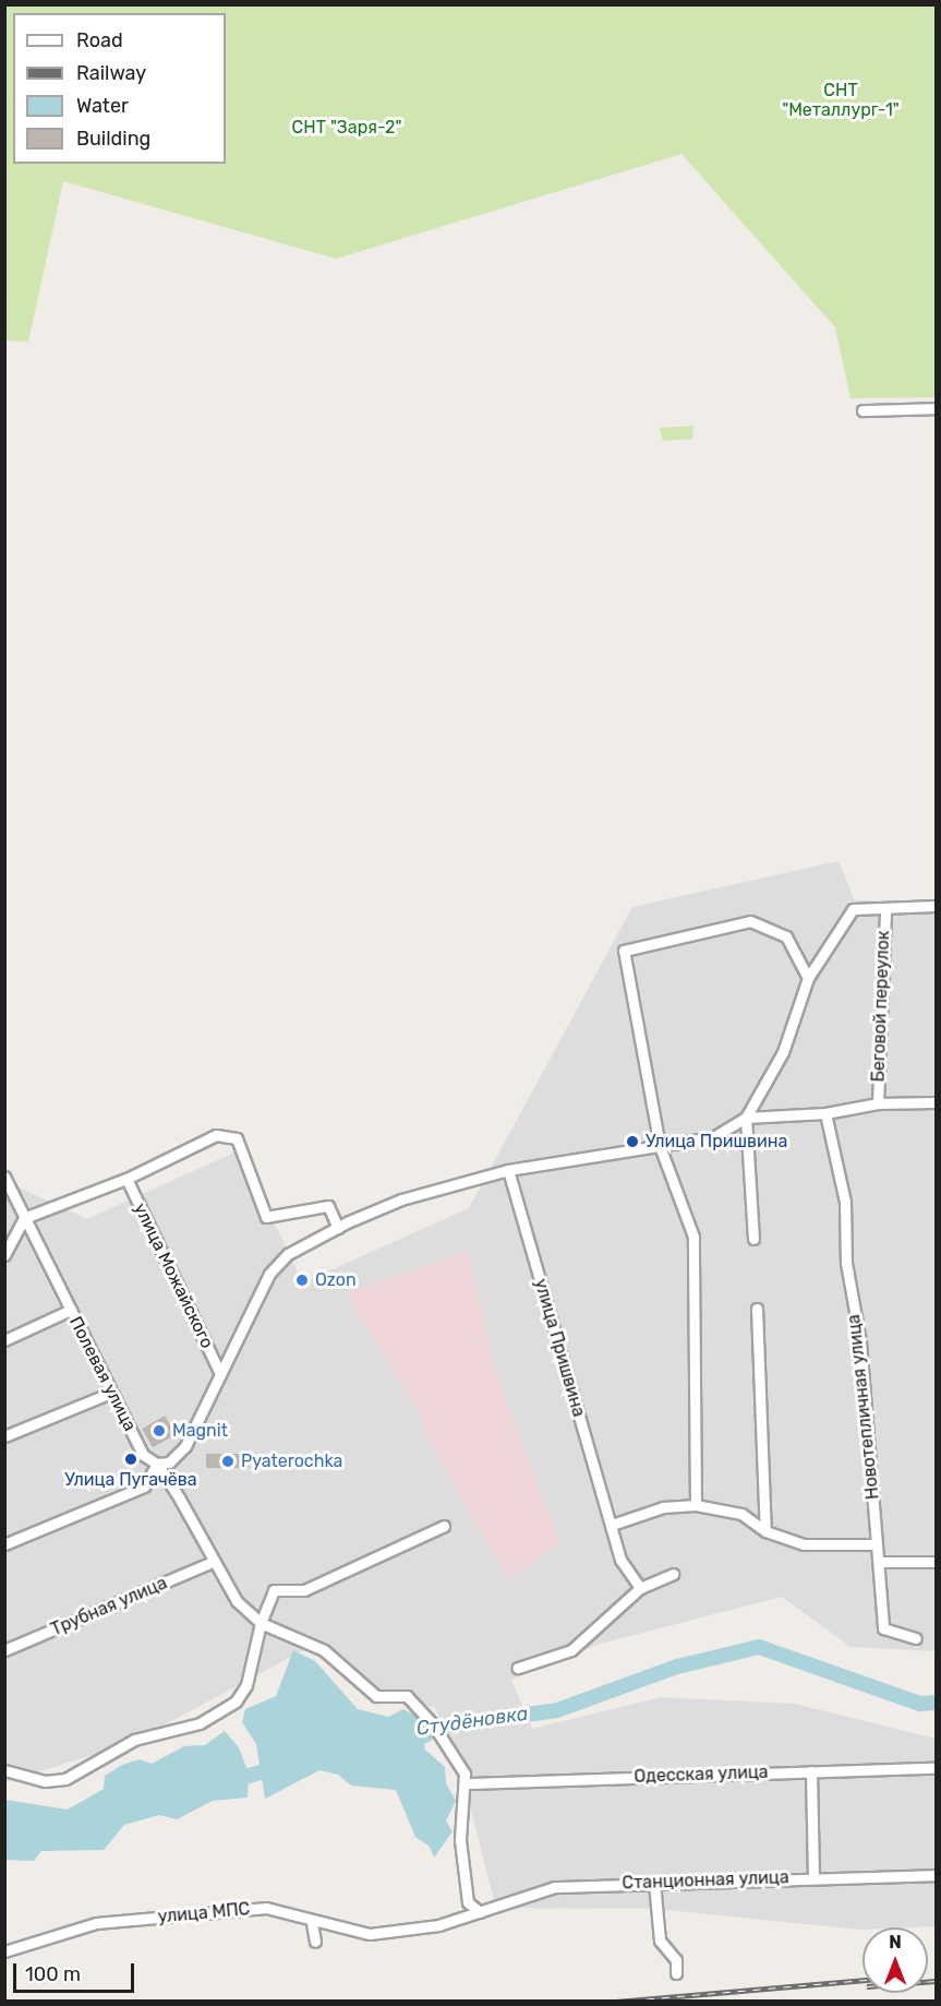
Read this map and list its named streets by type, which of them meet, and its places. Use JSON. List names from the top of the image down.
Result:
{
  "streets": {
    "street": [
      "Беговой переулок",
      "улица Можайского",
      "улица Пришвина",
      "Полевая улица",
      "Новотепличная улица",
      "Трубная улица",
      "Одесская улица",
      "Станционная улица",
      "улица МПС"
    ]
  },
  "crossings": [
    ["Полевая улица", "Трубная улица"],
    ["Полевая улица", "Одесская улица"],
    ["Станционная улица", "улица МПС"]
  ],
  "water": ["Студёновка"],
  "parks": ["СНТ \"Металлург-1\"", "СНТ \"Заря-2\""],
  "places": [
    "Улица Пришвина",
    "Ozon",
    "Magnit",
    "Улица Пугачёва",
    "Pyaterochka"
  ],
  "legend": [
    "Road",
    "Railway",
    "Water",
    "Building"
  ],
  "scale_bar": "100 m",
  "north": "top"
}
